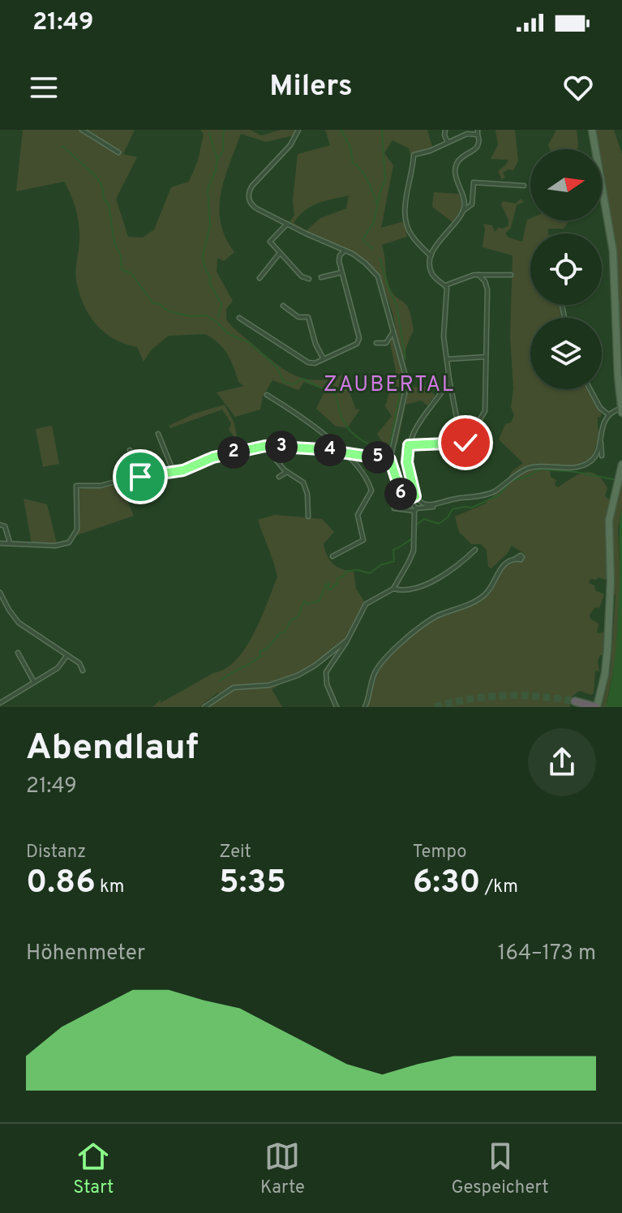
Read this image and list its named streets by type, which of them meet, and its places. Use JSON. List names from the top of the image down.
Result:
{
  "districts": ["ZAUBERTAL"],
  "north": "right",
  "page": {
    "status": "21:49",
    "header": "Milers",
    "pins": [
      "3",
      "4",
      "2",
      "5",
      "6"
    ],
    "heading": ["Abendlauf", "21:49"],
    "stats": [
      ["Distanz", "0.86 km"],
      ["Zeit", "5:35"],
      ["Tempo", "6:30 /km"]
    ],
    "chart": ["Höhenmeter", "164–173 m"],
    "tabs": ["Start", "Karte", "Gespeichert"]
  }
}
